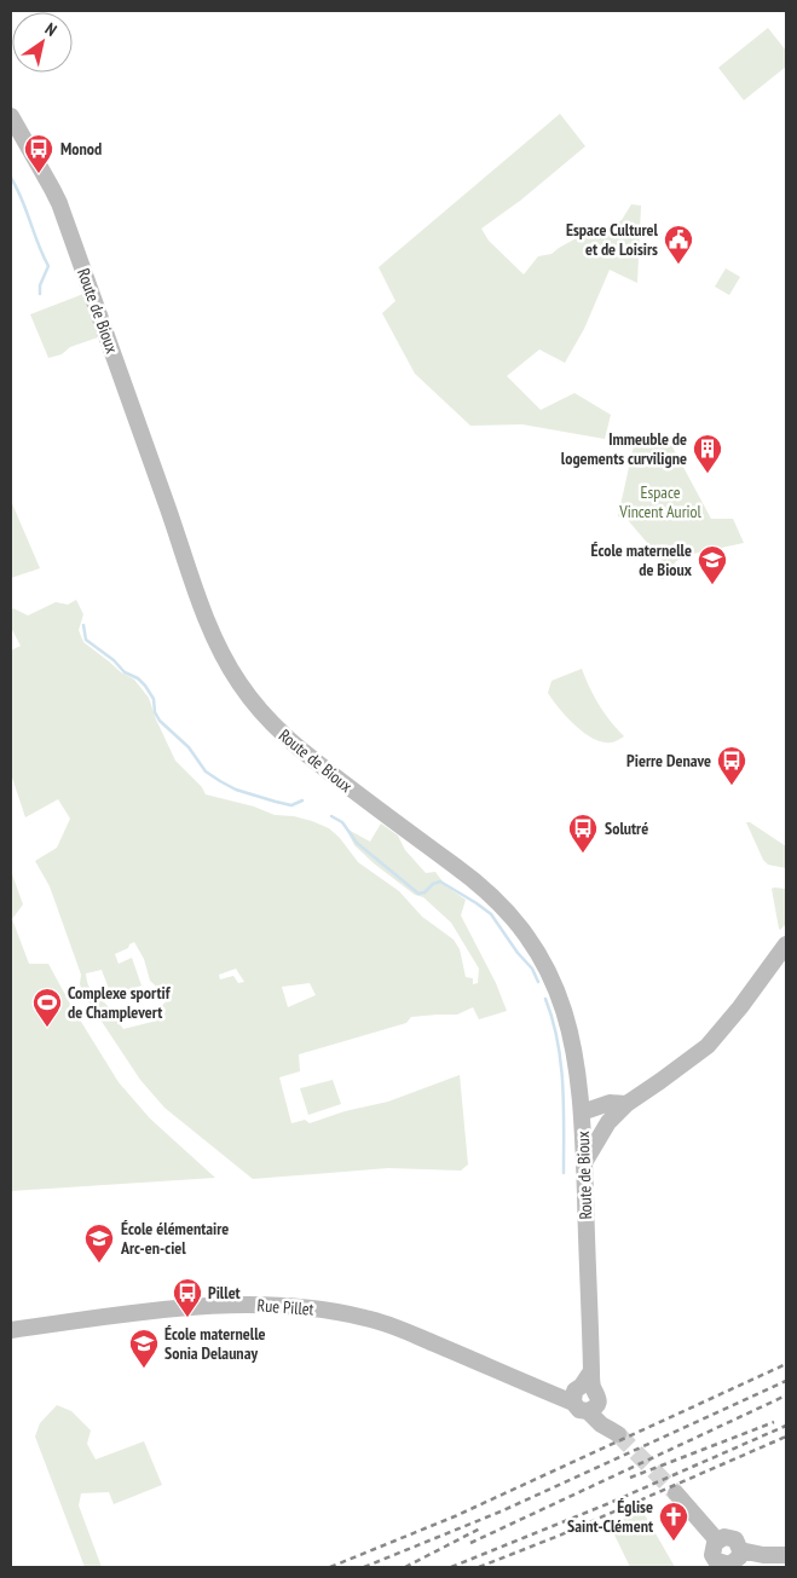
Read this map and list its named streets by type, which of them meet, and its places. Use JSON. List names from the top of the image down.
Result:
{
  "streets": {
    "main road": ["Route de Bioux", "Rue Pillet"]
  },
  "crossings": [
    ["Route de Bioux", "Rue Pillet"]
  ],
  "parks": ["Espace Vincent Auriol"],
  "places": {
    "bus stop": [
      "Monod",
      "Pierre Denave",
      "Solutré",
      "Pillet"
    ],
    "public building": ["Espace Culturel et de Loisirs"],
    "building": ["Immeuble de logements curviligne"],
    "school or university": ["École maternelle de Bioux", "École élémentaire Arc-en-ciel", "École maternelle Sonia Delaunay"],
    "sports": ["Complexe sportif de Champlevert"],
    "church": ["Église Saint-Clément"]
  },
  "north": "top right"
}
